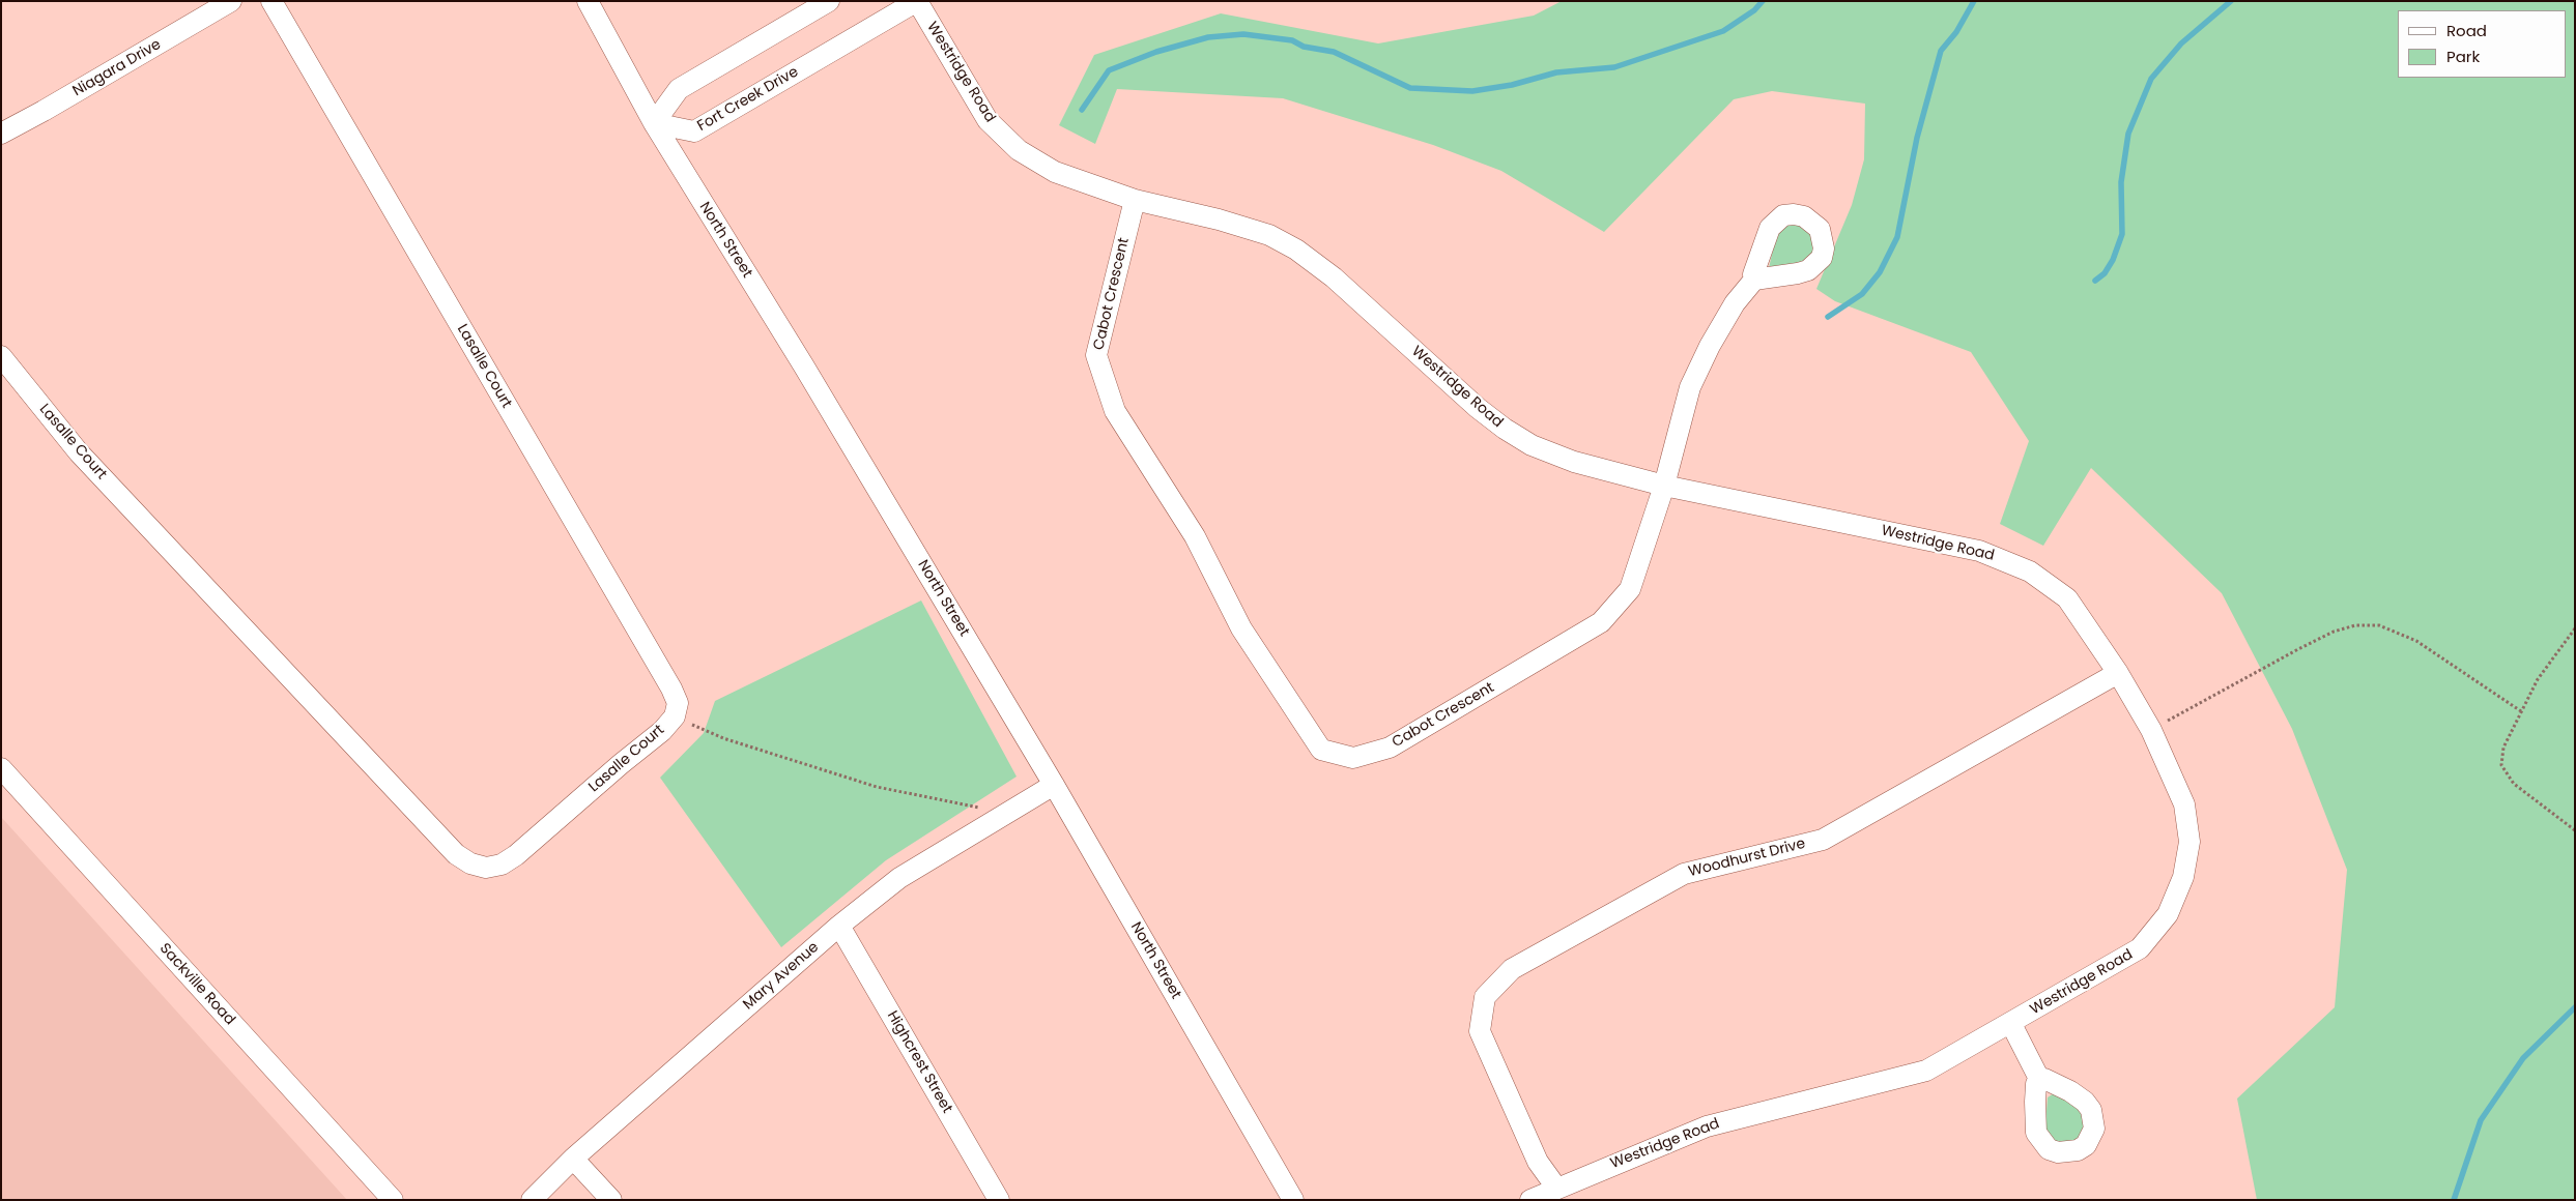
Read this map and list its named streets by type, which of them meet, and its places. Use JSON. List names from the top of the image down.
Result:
{
  "streets": {
    "street": [
      "Niagara Drive",
      "Westridge Road",
      "Fort Creek Drive",
      "North Street",
      "Cabot Crescent",
      "Lasalle Court",
      "Woodhurst Drive",
      "Mary Avenue",
      "Sackville Road",
      "Highcrest Street"
    ]
  },
  "crossings": [
    ["Westridge Road", "Fort Creek Drive"],
    ["Westridge Road", "Cabot Crescent"],
    ["Westridge Road", "Woodhurst Drive"],
    ["Fort Creek Drive", "North Street"],
    ["North Street", "Mary Avenue"],
    ["Mary Avenue", "Highcrest Street"]
  ],
  "legend": ["Road", "Park"]
}
